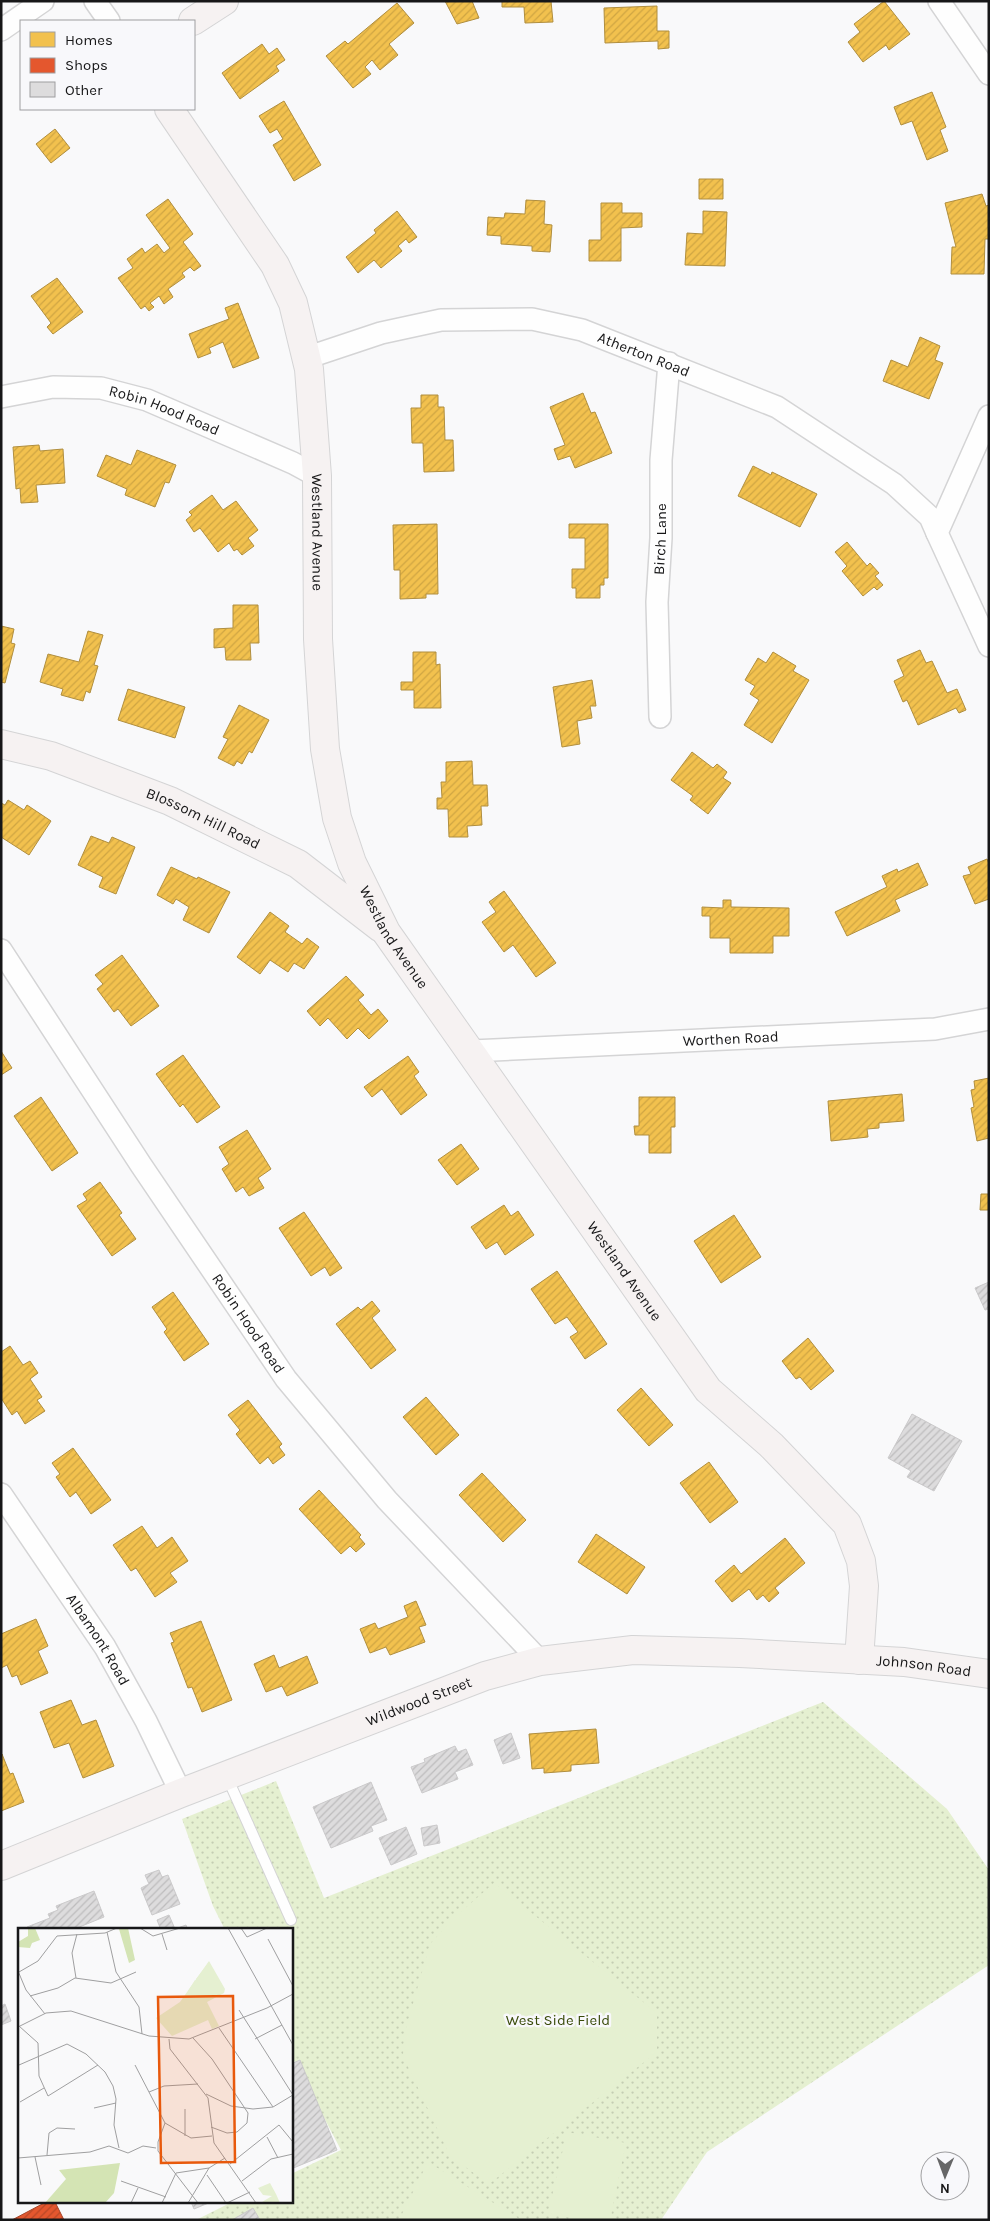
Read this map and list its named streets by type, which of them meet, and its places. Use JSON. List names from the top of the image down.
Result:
{
  "streets": {
    "street": [
      "Atherton Road",
      "Robin Hood Road",
      "Westland Avenue",
      "Birch Lane",
      "Blossom Hill Road",
      "Worthen Road",
      "Albamont Road",
      "Johnson Road",
      "Wildwood Street"
    ]
  },
  "crossings": [
    ["Atherton Road", "Westland Avenue"],
    ["Atherton Road", "Birch Lane"],
    ["Robin Hood Road", "Westland Avenue"],
    ["Robin Hood Road", "Wildwood Street"],
    ["Westland Avenue", "Blossom Hill Road"],
    ["Westland Avenue", "Worthen Road"],
    ["Westland Avenue", "Johnson Road"],
    ["Westland Avenue", "Wildwood Street"],
    ["Albamont Road", "Wildwood Street"],
    ["Johnson Road", "Wildwood Street"]
  ],
  "parks": ["West Side Field"],
  "legend": ["Homes", "Shops", "Other"],
  "north": "bottom"
}
